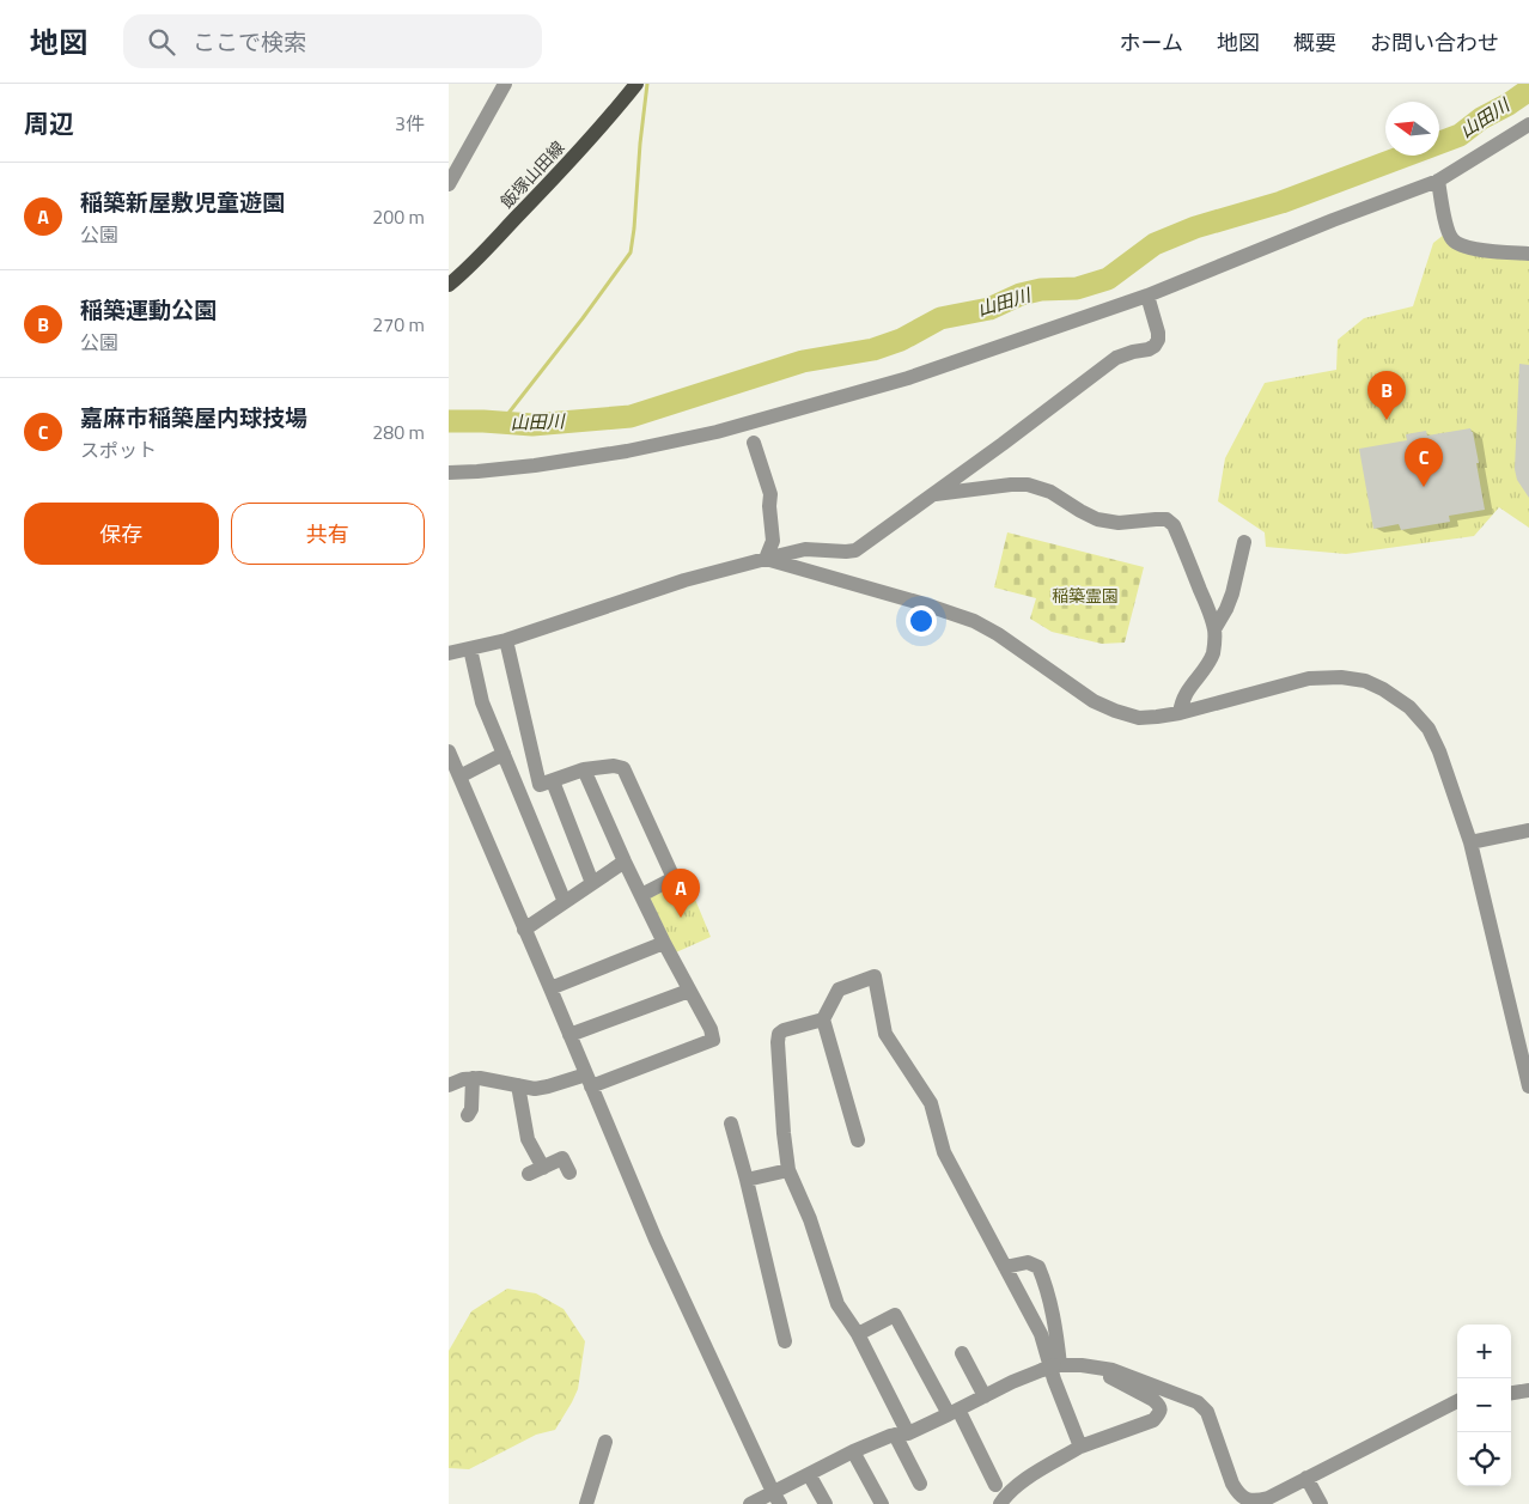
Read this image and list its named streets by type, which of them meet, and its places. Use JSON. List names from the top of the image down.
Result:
{
  "streets": {
    "main road": ["飯塚山田線"]
  },
  "water": ["山田川"],
  "parks": ["稲築霊園"],
  "north": "left",
  "page": {
    "header": "地図",
    "search": "ここで検索",
    "nav": [
      "ホーム",
      "地図",
      "概要",
      "お問い合わせ"
    ],
    "heading": ["周辺", "3件"],
    "list": [
      {
        "mark": "A",
        "name": "稲築新屋敷児童遊園",
        "note": "公園",
        "value": "200 m"
      },
      {
        "mark": "B",
        "name": "稲築運動公園",
        "note": "公園",
        "value": "270 m"
      },
      {
        "mark": "C",
        "name": "嘉麻市稲築屋内球技場",
        "note": "スポット",
        "value": "280 m"
      }
    ],
    "pins": ["B", "C", "A"],
    "buttons": ["保存", "共有"],
    "map_buttons": ["+", "−"]
  }
}
